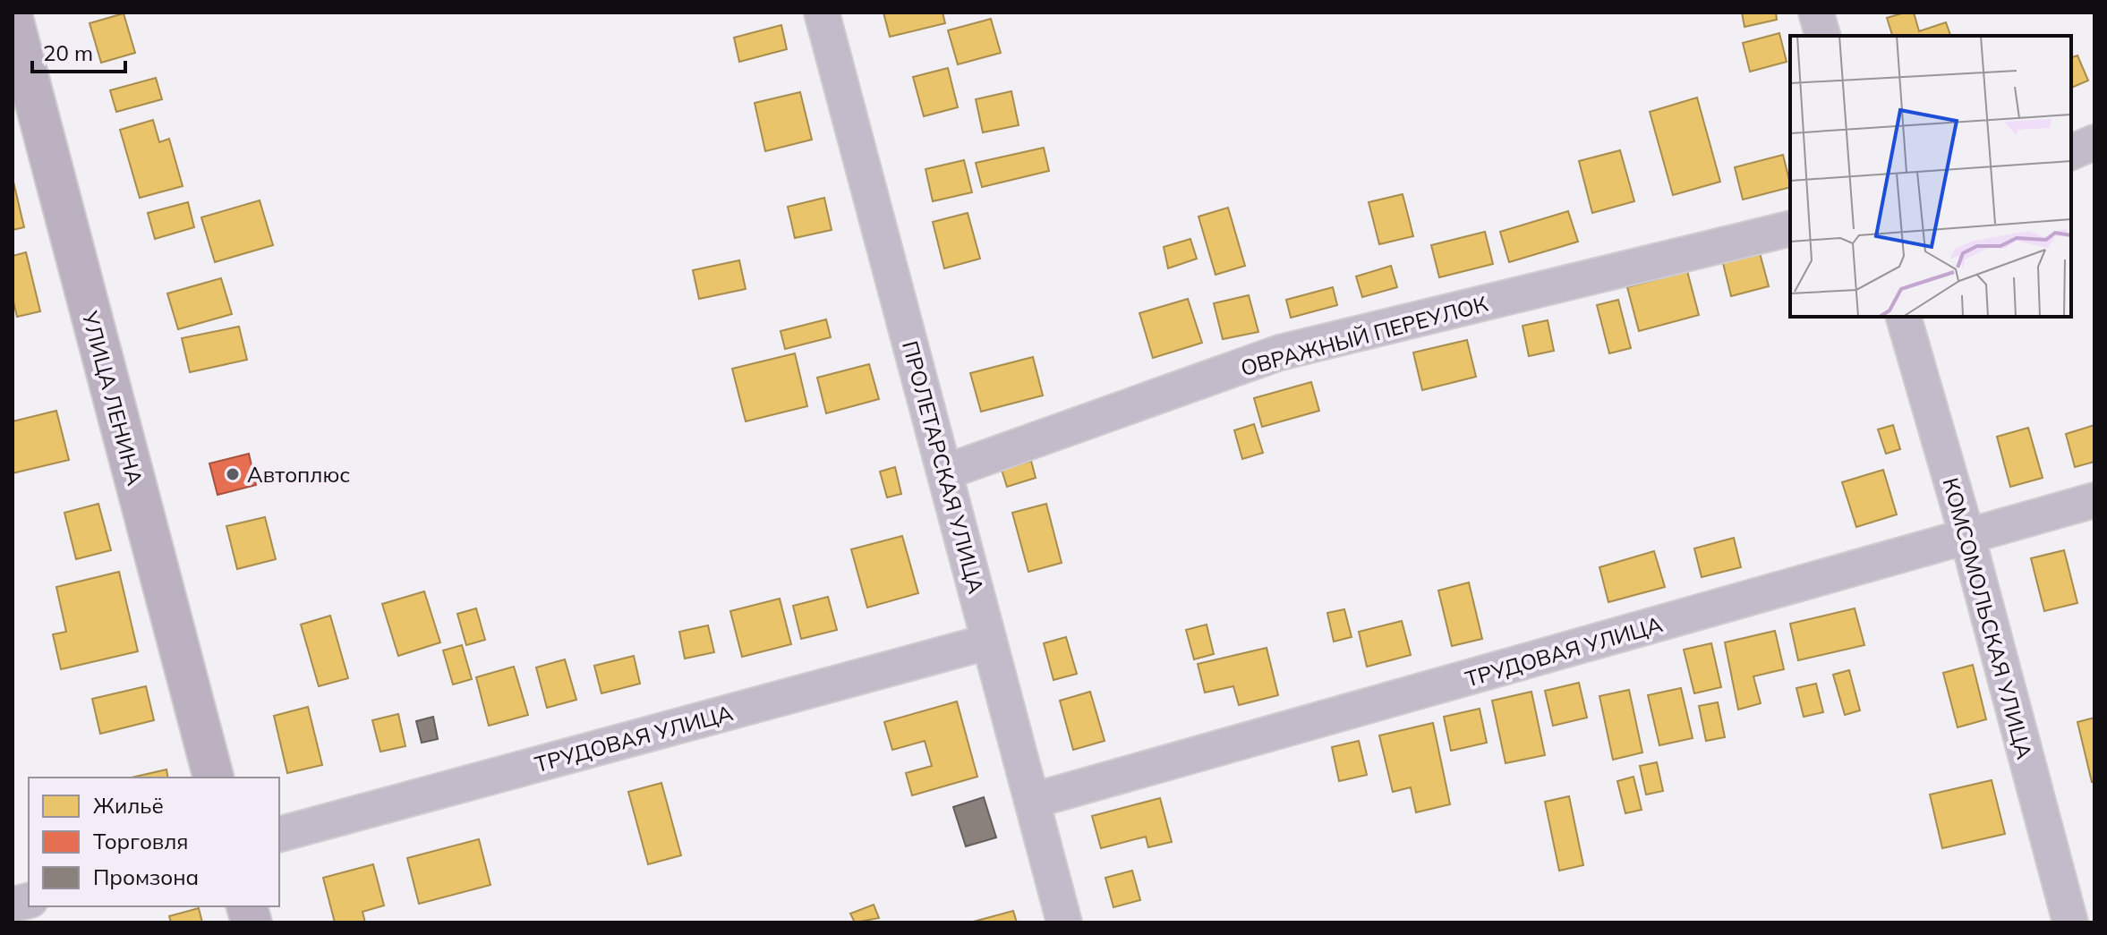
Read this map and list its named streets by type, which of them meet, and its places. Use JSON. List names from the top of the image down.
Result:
{
  "streets": {
    "street": [
      "ОВРАЖНЫЙ ПЕРЕУЛОК",
      "УЛИЦА ЛЕНИНА",
      "ПРОЛЕТАРСКАЯ УЛИЦА",
      "КОМСОМОЛЬСКАЯ УЛИЦА",
      "ТРУДОВАЯ УЛИЦА"
    ]
  },
  "crossings": [
    ["ОВРАЖНЫЙ ПЕРЕУЛОК", "ПРОЛЕТАРСКАЯ УЛИЦА"],
    ["ПРОЛЕТАРСКАЯ УЛИЦА", "ТРУДОВАЯ УЛИЦА"],
    ["КОМСОМОЛЬСКАЯ УЛИЦА", "ТРУДОВАЯ УЛИЦА"]
  ],
  "places": ["Автоплюс"],
  "legend": ["Жильё", "Торговля", "Промзона"],
  "scale_bar": "20 m"
}
